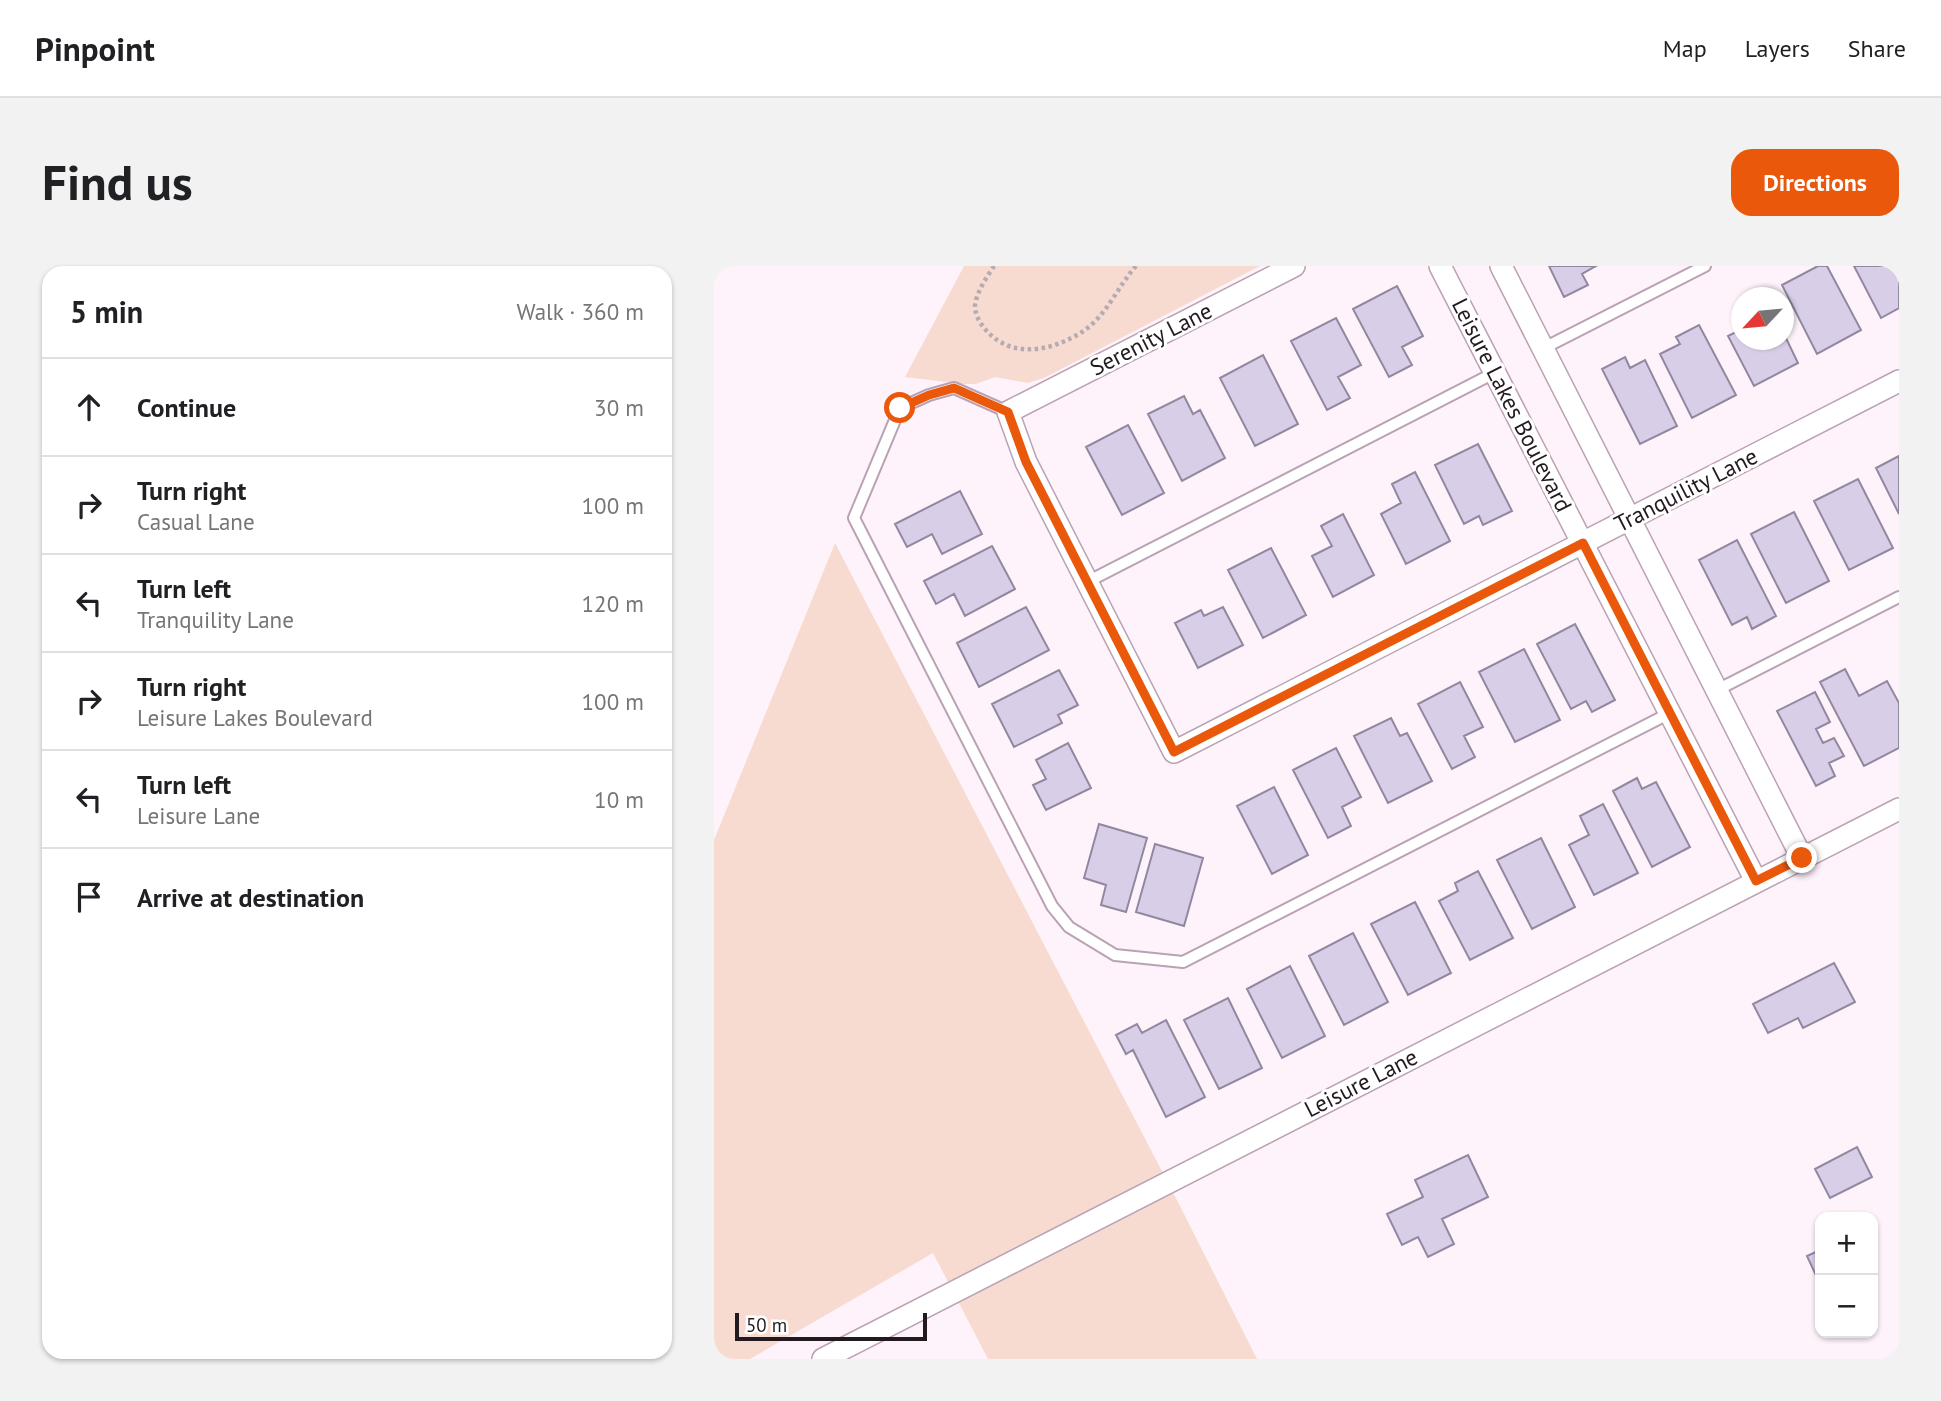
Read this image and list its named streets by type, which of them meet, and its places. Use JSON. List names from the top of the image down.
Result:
{
  "streets": {
    "street": [
      "Serenity Lane",
      "Leisure Lakes Boulevard",
      "Tranquility Lane",
      "Leisure Lane"
    ]
  },
  "crossings": [
    ["Leisure Lakes Boulevard", "Tranquility Lane"],
    ["Leisure Lakes Boulevard", "Leisure Lane"]
  ],
  "scale_bar": "50 m",
  "north": "bottom left",
  "page": {
    "header": "Pinpoint",
    "nav": ["Map", "Layers", "Share"],
    "buttons": "Directions",
    "title": "Find us",
    "heading": ["5 min", "Walk · 360 m"],
    "list": [
      ["Continue", "30 m"],
      ["Turn right", "Casual Lane", "100 m"],
      ["Turn left", "Tranquility Lane", "120 m"],
      ["Turn right", "Leisure Lakes Boulevard", "100 m"],
      ["Turn left", "Leisure Lane", "10 m"],
      "Arrive at destination"
    ],
    "map_buttons": ["+", "−"],
    "scale": "50 m"
  }
}
